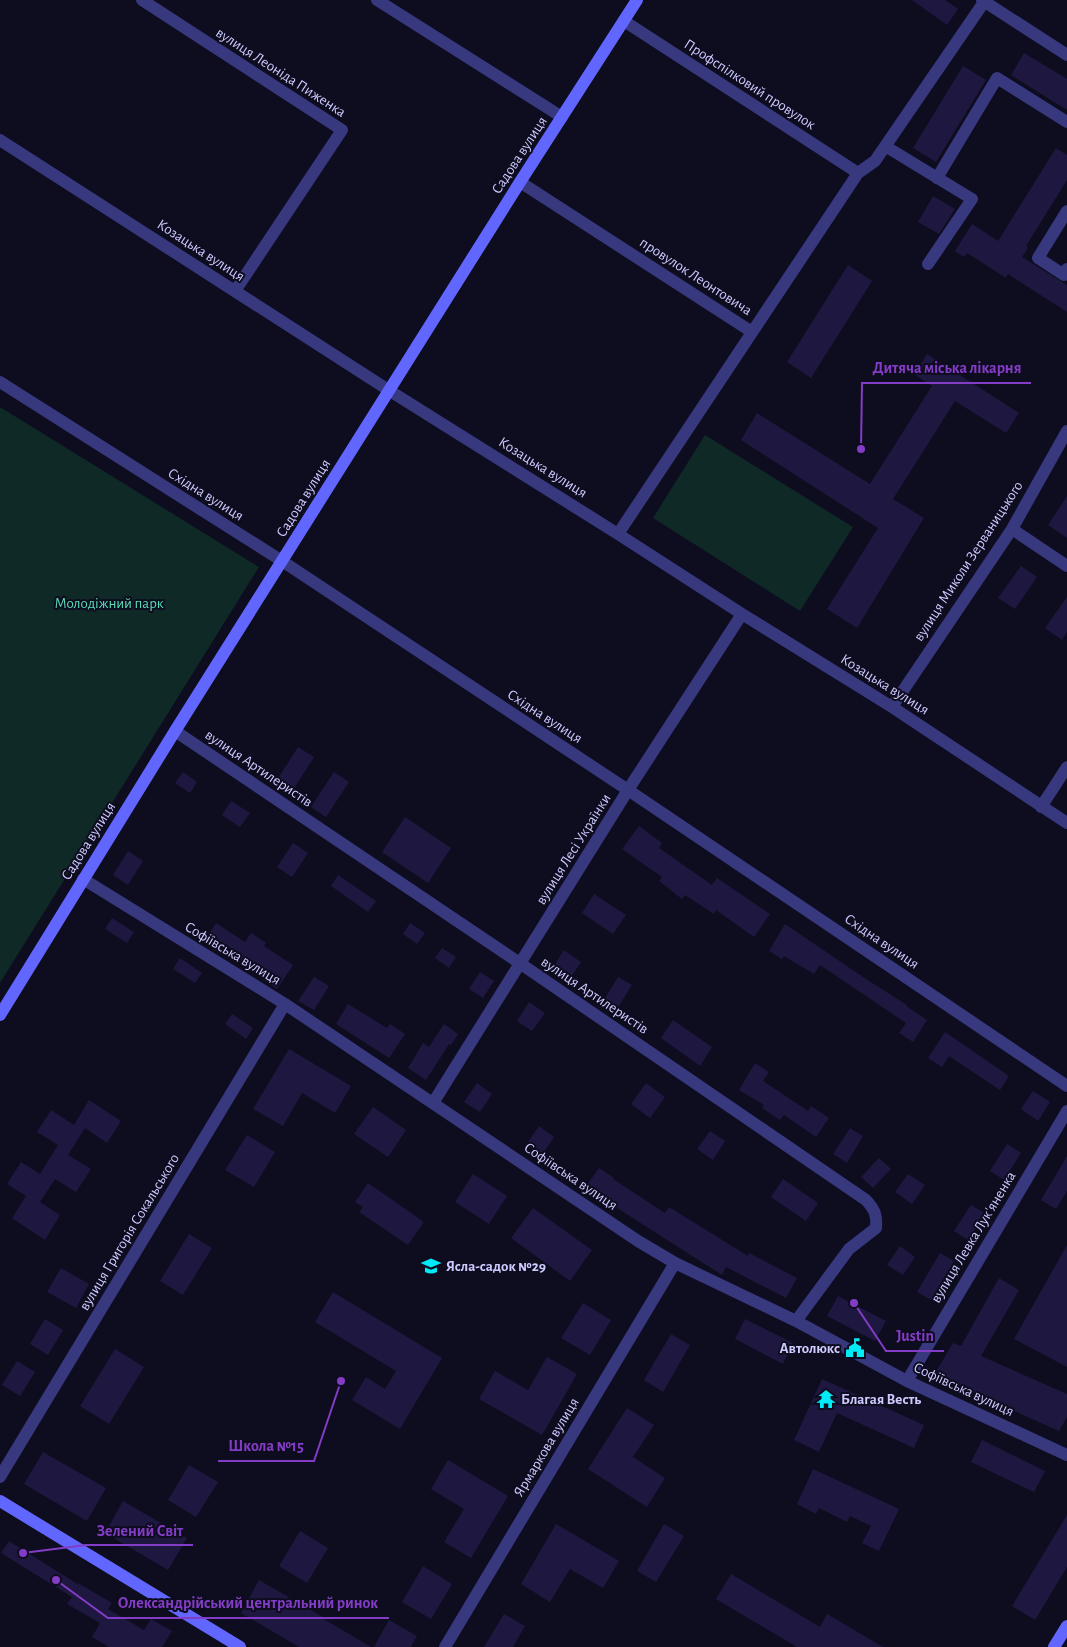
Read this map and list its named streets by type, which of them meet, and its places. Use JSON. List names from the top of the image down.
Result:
{
  "streets": {
    "street": [
      "вулиця Леоніда Пиженка",
      "Профспілковий провулок",
      "Садова вулиця",
      "Козацька вулиця",
      "провулок Леонтовича",
      "Східна вулиця",
      "вулиця Миколи Зерваницького",
      "вулиця Артилеристів",
      "вулиця Лесі Українки",
      "Софіївська вулиця",
      "вулиця Григорія Сокальського",
      "вулиця Левка Лук'яненка",
      "Ярмаркова вулиця"
    ]
  },
  "crossings": [
    ["вулиця Леоніда Пиженка", "Козацька вулиця"],
    ["Профспілковий провулок", "Садова вулиця"],
    ["Садова вулиця", "Козацька вулиця"],
    ["Садова вулиця", "провулок Леонтовича"],
    ["Садова вулиця", "Східна вулиця"],
    ["Садова вулиця", "вулиця Артилеристів"],
    ["Садова вулиця", "Софіївська вулиця"],
    ["Козацька вулиця", "провулок Леонтовича"],
    ["Козацька вулиця", "вулиця Миколи Зерваницького"],
    ["Козацька вулиця", "вулиця Лесі Українки"],
    ["Східна вулиця", "вулиця Лесі Українки"],
    ["вулиця Артилеристів", "вулиця Лесі Українки"],
    ["вулиця Артилеристів", "Софіївська вулиця"],
    ["вулиця Лесі Українки", "Софіївська вулиця"],
    ["Софіївська вулиця", "вулиця Григорія Сокальського"],
    ["Софіївська вулиця", "вулиця Левка Лук'яненка"],
    ["Софіївська вулиця", "Ярмаркова вулиця"]
  ],
  "parks": ["Молодіжний парк"],
  "places": {
    "other": [
      "Дитяча міська лікарня",
      "Justin",
      "Школа №15",
      "Зелений Світ",
      "Олександрійський центральний ринок"
    ],
    "school or university": ["Ясла-садок №29"],
    "public building": ["Автолюкс"],
    "temple": ["Благая Весть"]
  }
}
